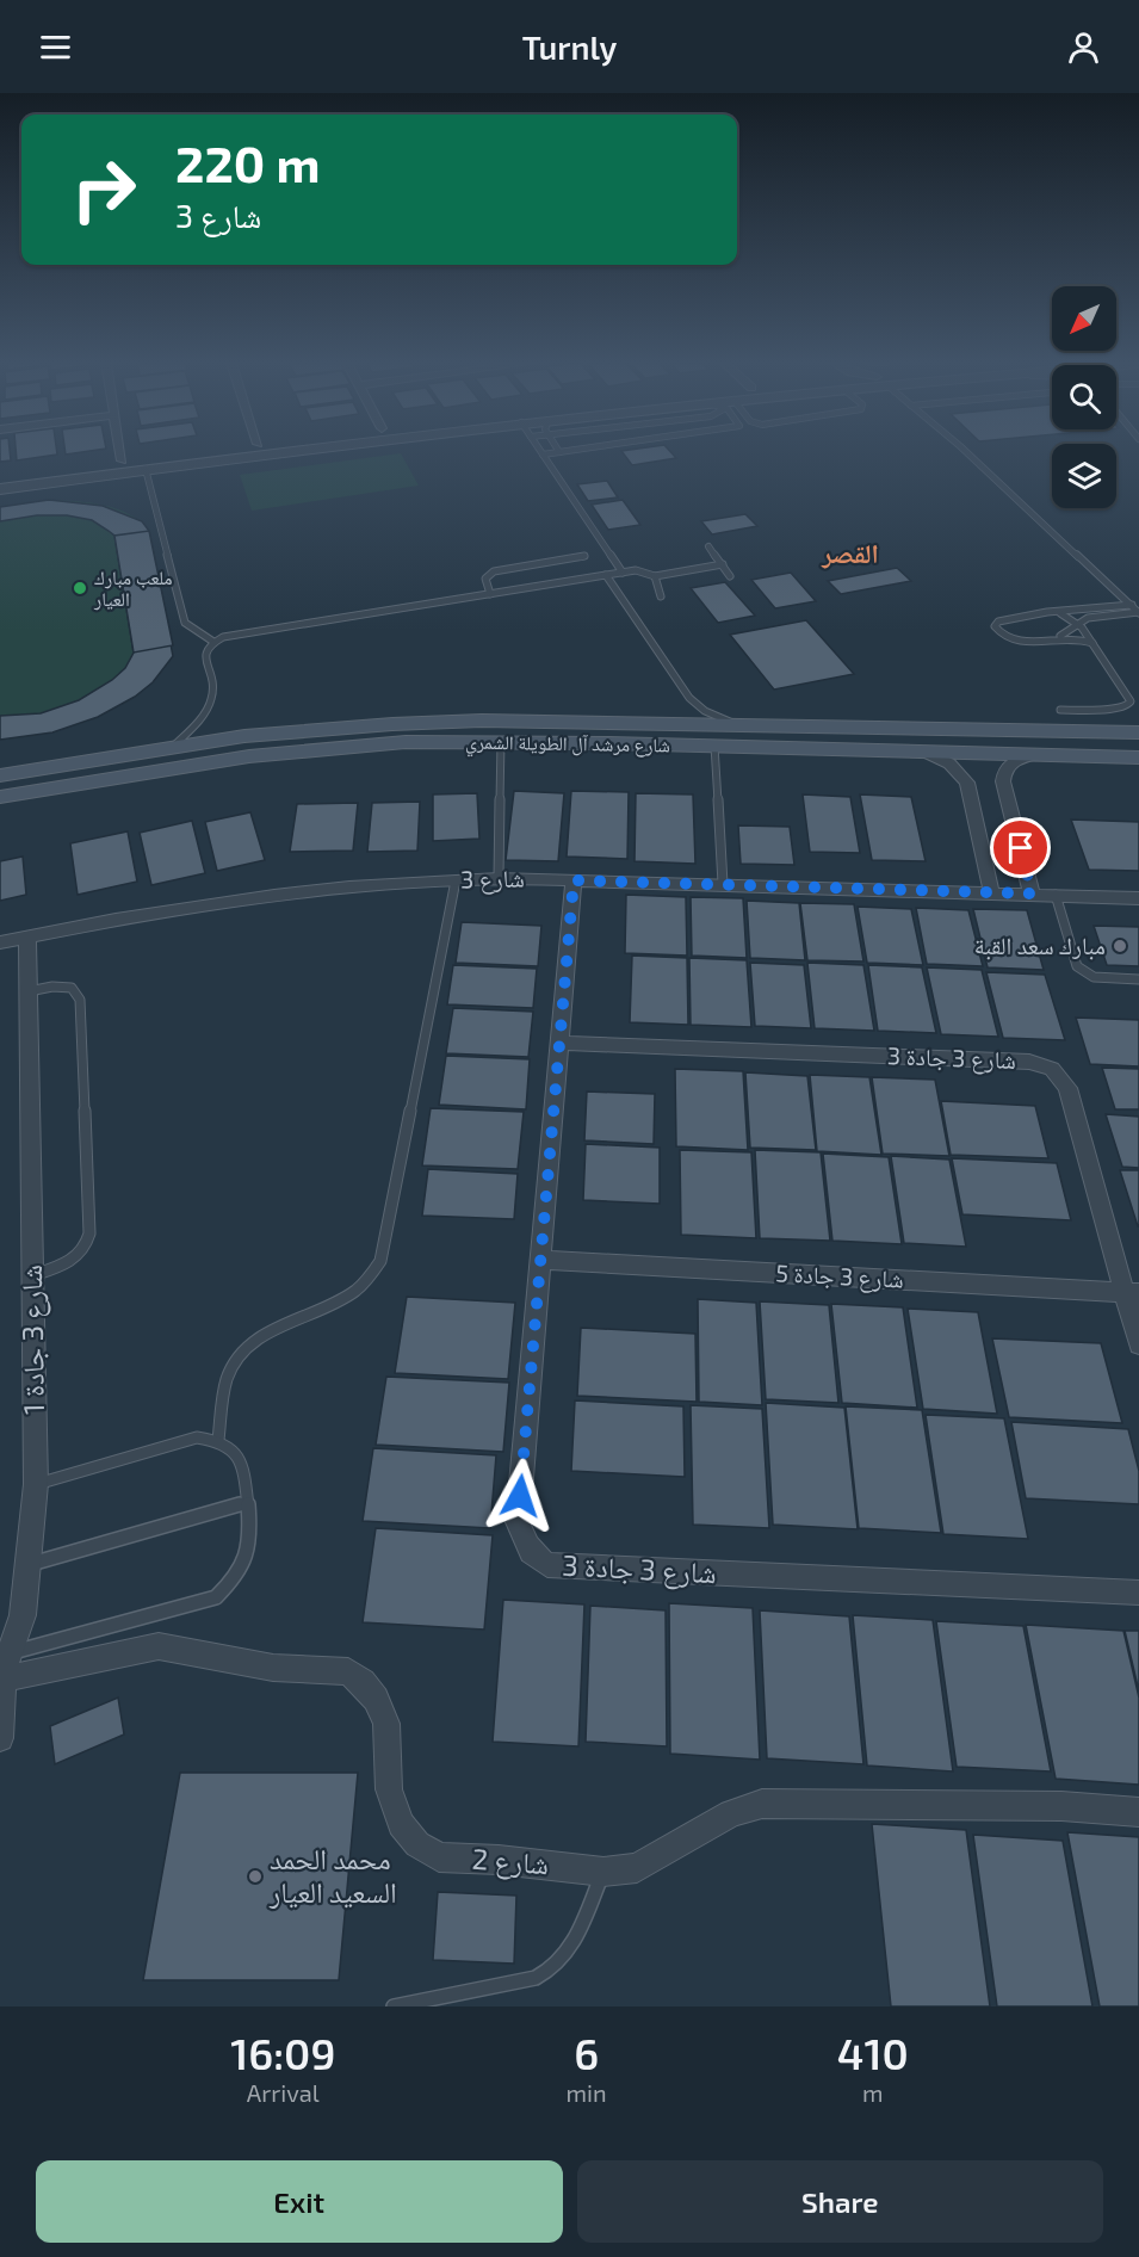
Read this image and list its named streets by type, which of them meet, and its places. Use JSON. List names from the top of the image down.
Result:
{
  "streets": {
    "main road": ["شارع مرشد آل الطويلة الشمري"],
    "street": [
      "شارع 3",
      "شارع 3 جادة 3",
      "شارع 3 جادة 5",
      "شارع 3 جادة 1",
      "شارع 2"
    ]
  },
  "crossings": [
    ["شارع 3", "شارع 3 جادة 3"],
    ["شارع 3", "شارع 3 جادة 1"],
    ["شارع 3 جادة 3", "شارع 3 جادة 5"],
    ["شارع 3 جادة 1", "شارع 2"]
  ],
  "districts": ["القصر"],
  "places": ["ملعب مبارك العيار", "مبارك سعد القبة", "محمد الحمد السعيد العيار"],
  "north": "bottom left",
  "page": {
    "header": "Turnly",
    "turn": ["220 m", "شارع 3"],
    "eta": [
      "16:09",
      "Arrival",
      "6",
      "min",
      "410",
      "m"
    ],
    "buttons": ["Exit", "Share"]
  }
}
